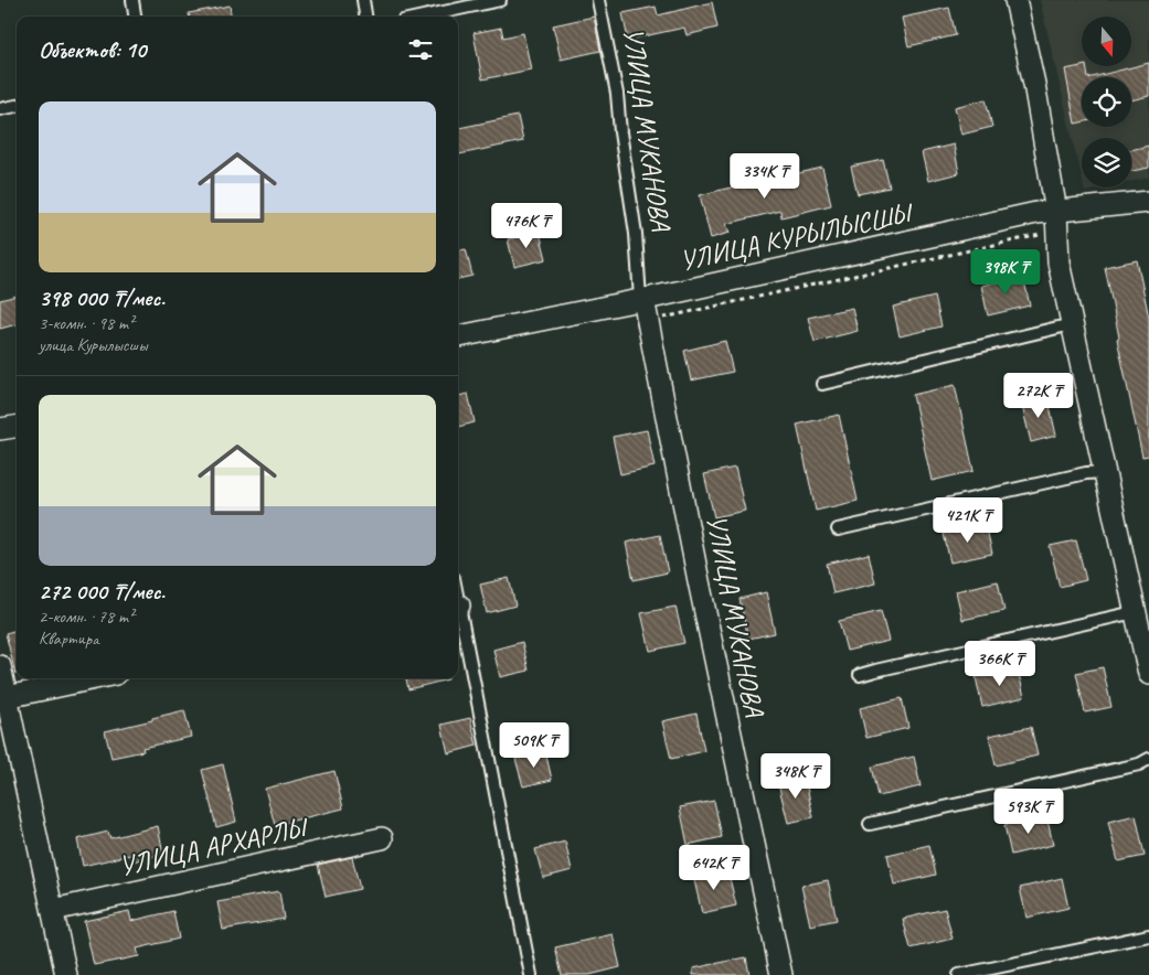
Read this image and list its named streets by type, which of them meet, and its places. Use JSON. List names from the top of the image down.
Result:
{
  "streets": {
    "street": ["УЛИЦА МУКАНОВА", "УЛИЦА КУРЫЛЫСШЫ", "УЛИЦА АРХАРЛЫ"]
  },
  "crossings": [
    ["УЛИЦА МУКАНОВА", "УЛИЦА КУРЫЛЫСШЫ"]
  ],
  "north": "bottom",
  "page": {
    "heading": "Объектов: 10",
    "list": [
      {
        "name": "398 000 ₸/мес.",
        "note": "3-комн. · 98 m² · улица Курылысшы"
      },
      {
        "name": "272 000 ₸/мес.",
        "note": "2-комн. · 78 m² · Квартира"
      }
    ],
    "price": [
      "334K ₸",
      "476K ₸",
      "398K ₸",
      "272K ₸",
      "421K ₸",
      "366K ₸",
      "509K ₸",
      "348K ₸",
      "593K ₸",
      "642K ₸"
    ]
  }
}
